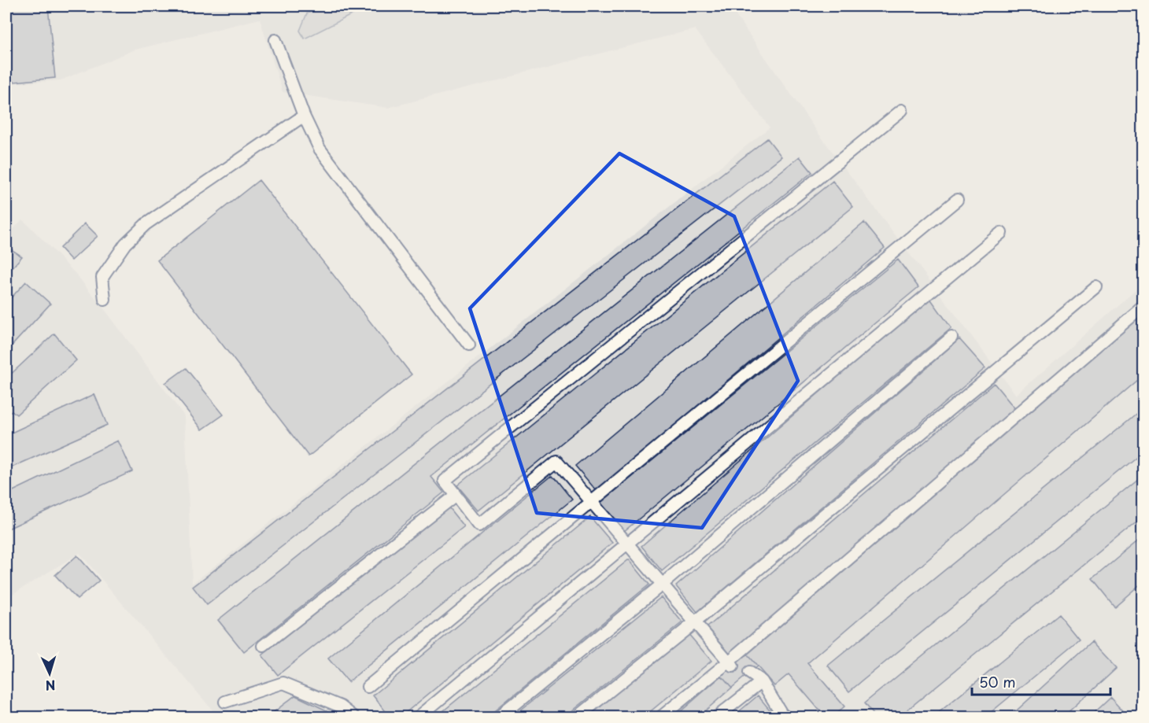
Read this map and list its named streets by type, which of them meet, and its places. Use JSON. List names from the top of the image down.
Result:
{
  "scale_bar": "50 m",
  "north": "bottom"
}
